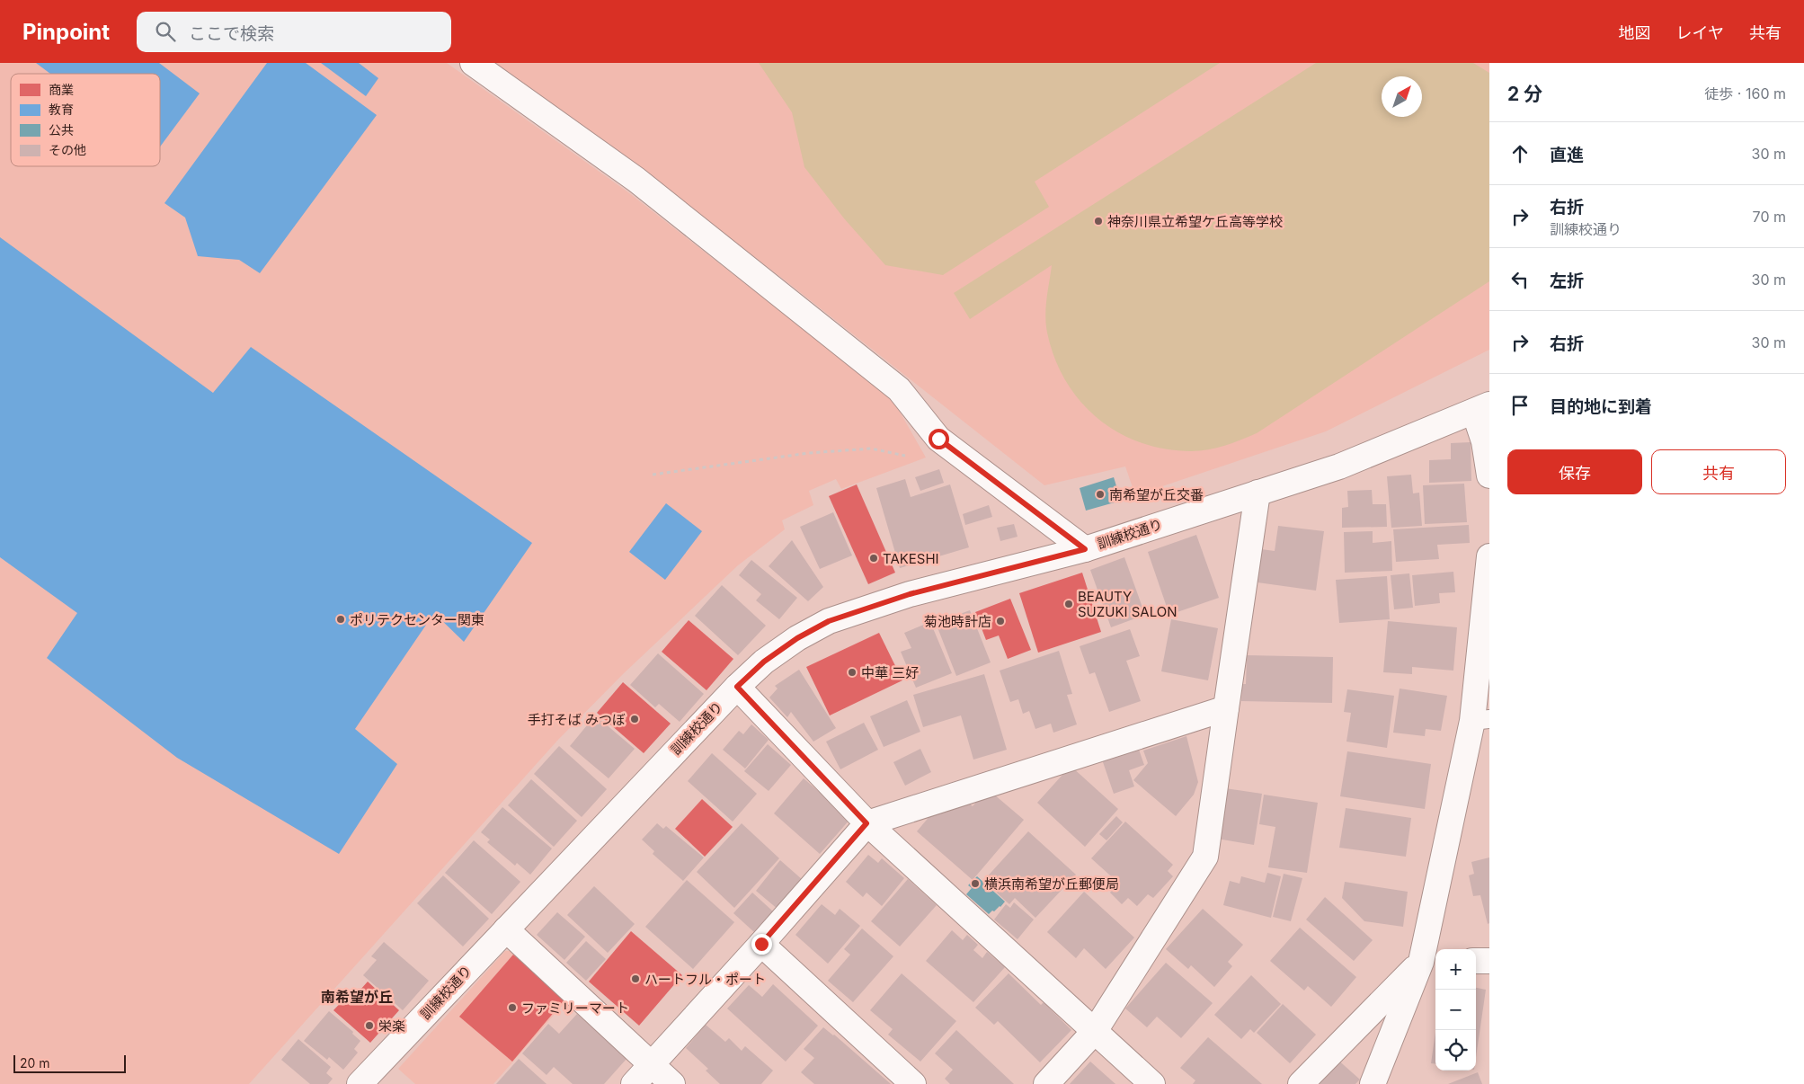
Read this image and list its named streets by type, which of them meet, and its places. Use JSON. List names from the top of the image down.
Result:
{
  "streets": {
    "street": ["訓練校通り"]
  },
  "districts": ["南希望が丘"],
  "places": [
    "神奈川県立希望ケ丘高等学校",
    "南希望が丘交番",
    "TAKESHI",
    "BEAUTY SUZUKI SALON",
    "ポリテクセンター関東",
    "菊池時計店",
    "中華 三好",
    "手打そば みつぼ",
    "横浜南希望が丘郵便局",
    "ハートフル・ポート",
    "ファミリーマート",
    "栄楽"
  ],
  "legend": [
    "商業",
    "教育",
    "公共",
    "その他"
  ],
  "scale_bar": "20 m",
  "north": "top right",
  "page": {
    "header": "Pinpoint",
    "search": "ここで検索",
    "nav": ["地図", "レイヤ", "共有"],
    "heading": ["2 分", "徒歩 · 160 m"],
    "list": [
      ["直進", "30 m"],
      ["右折", "訓練校通り", "70 m"],
      ["左折", "30 m"],
      ["右折", "30 m"],
      "目的地に到着"
    ],
    "buttons": ["保存", "共有"],
    "map_buttons": ["+", "−"],
    "scale": "20 m"
  }
}
